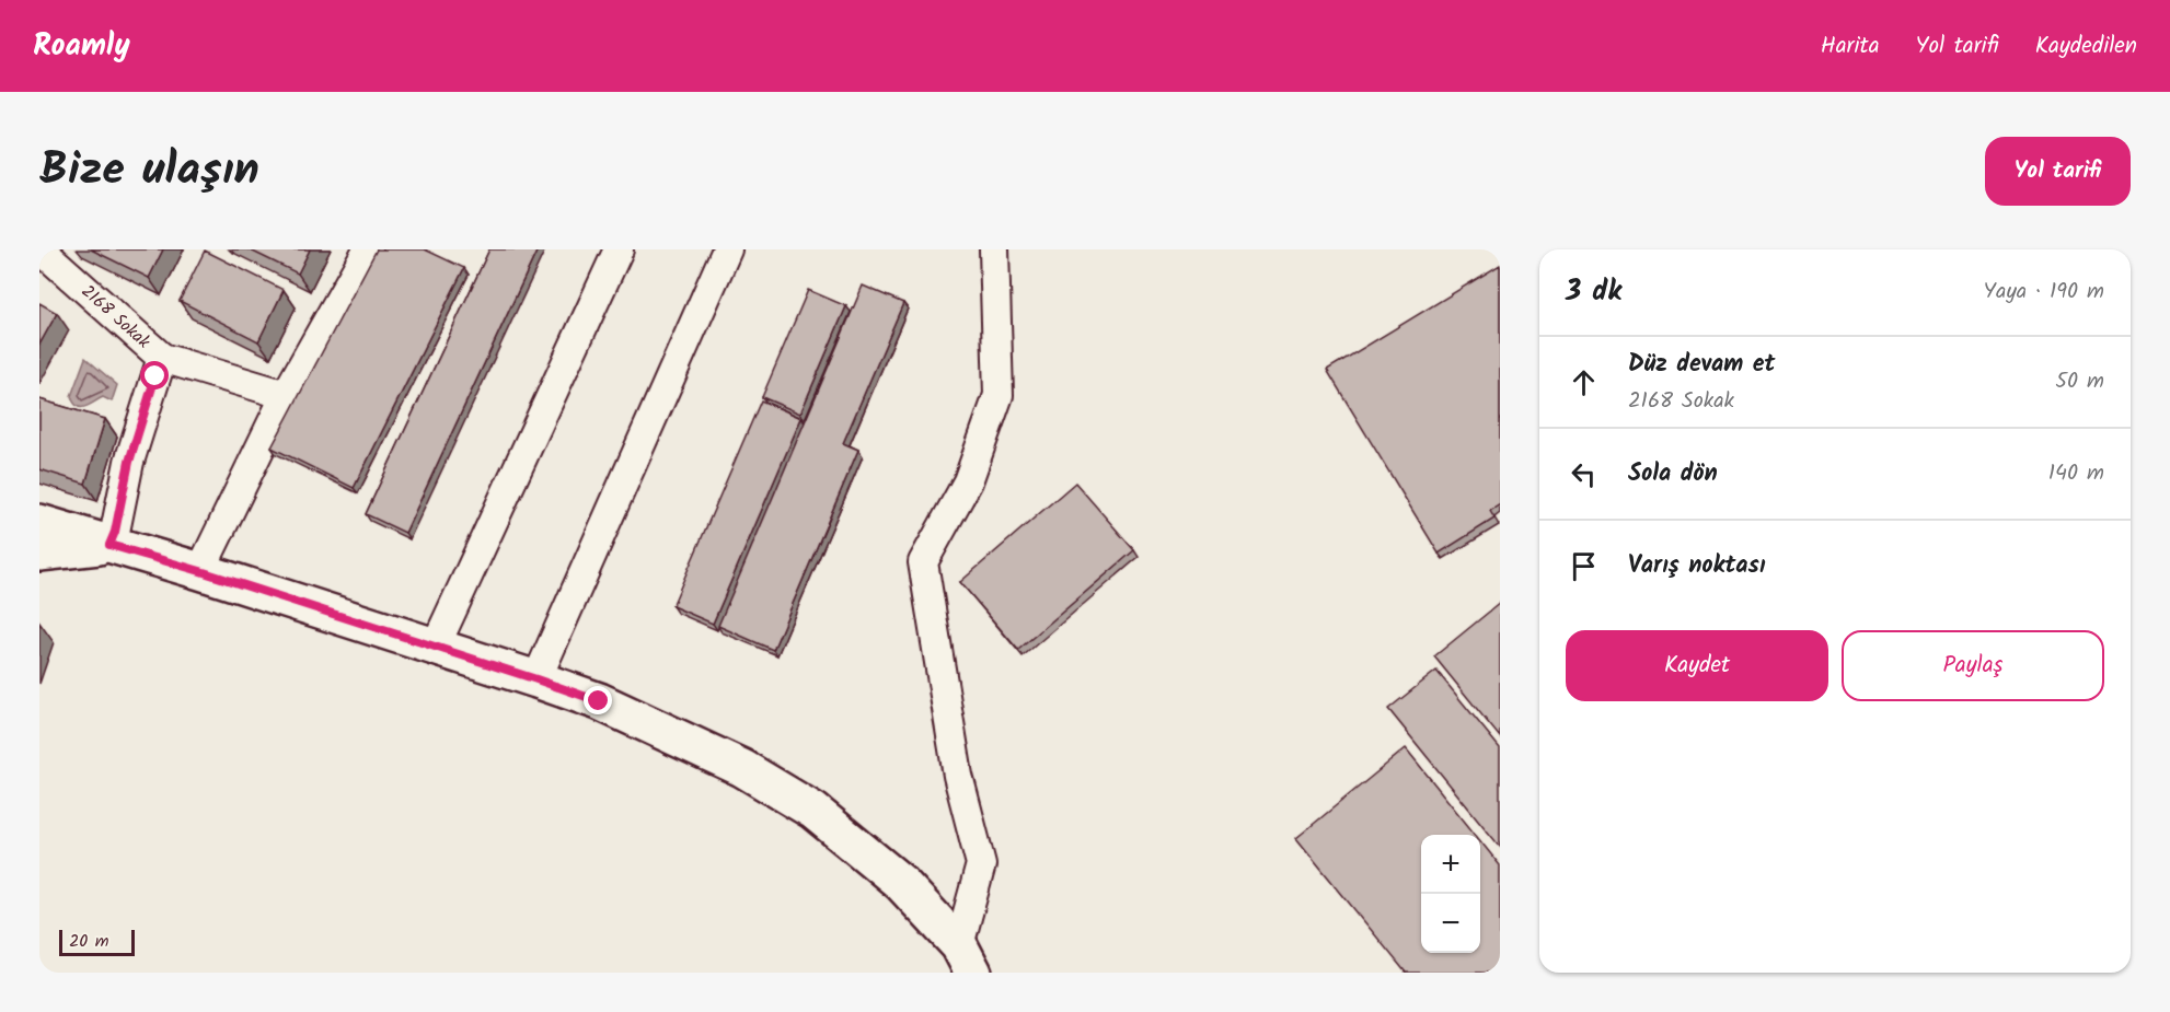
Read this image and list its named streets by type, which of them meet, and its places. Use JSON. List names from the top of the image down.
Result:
{
  "streets": {
    "street": ["2168 Sokak"]
  },
  "scale_bar": "20 m",
  "page": {
    "header": "Roamly",
    "nav": ["Harita", "Yol tarifi", "Kaydedilen"],
    "title": "Bize ulaşın",
    "buttons": [
      "Yol tarifi",
      ["Kaydet", "Paylaş"]
    ],
    "heading": ["3 dk", "Yaya · 190 m"],
    "list": [
      ["Düz devam et", "2168 Sokak", "50 m"],
      ["Sola dön", "140 m"],
      "Varış noktası"
    ],
    "map_buttons": ["+", "−"],
    "scale": "20 m"
  }
}
